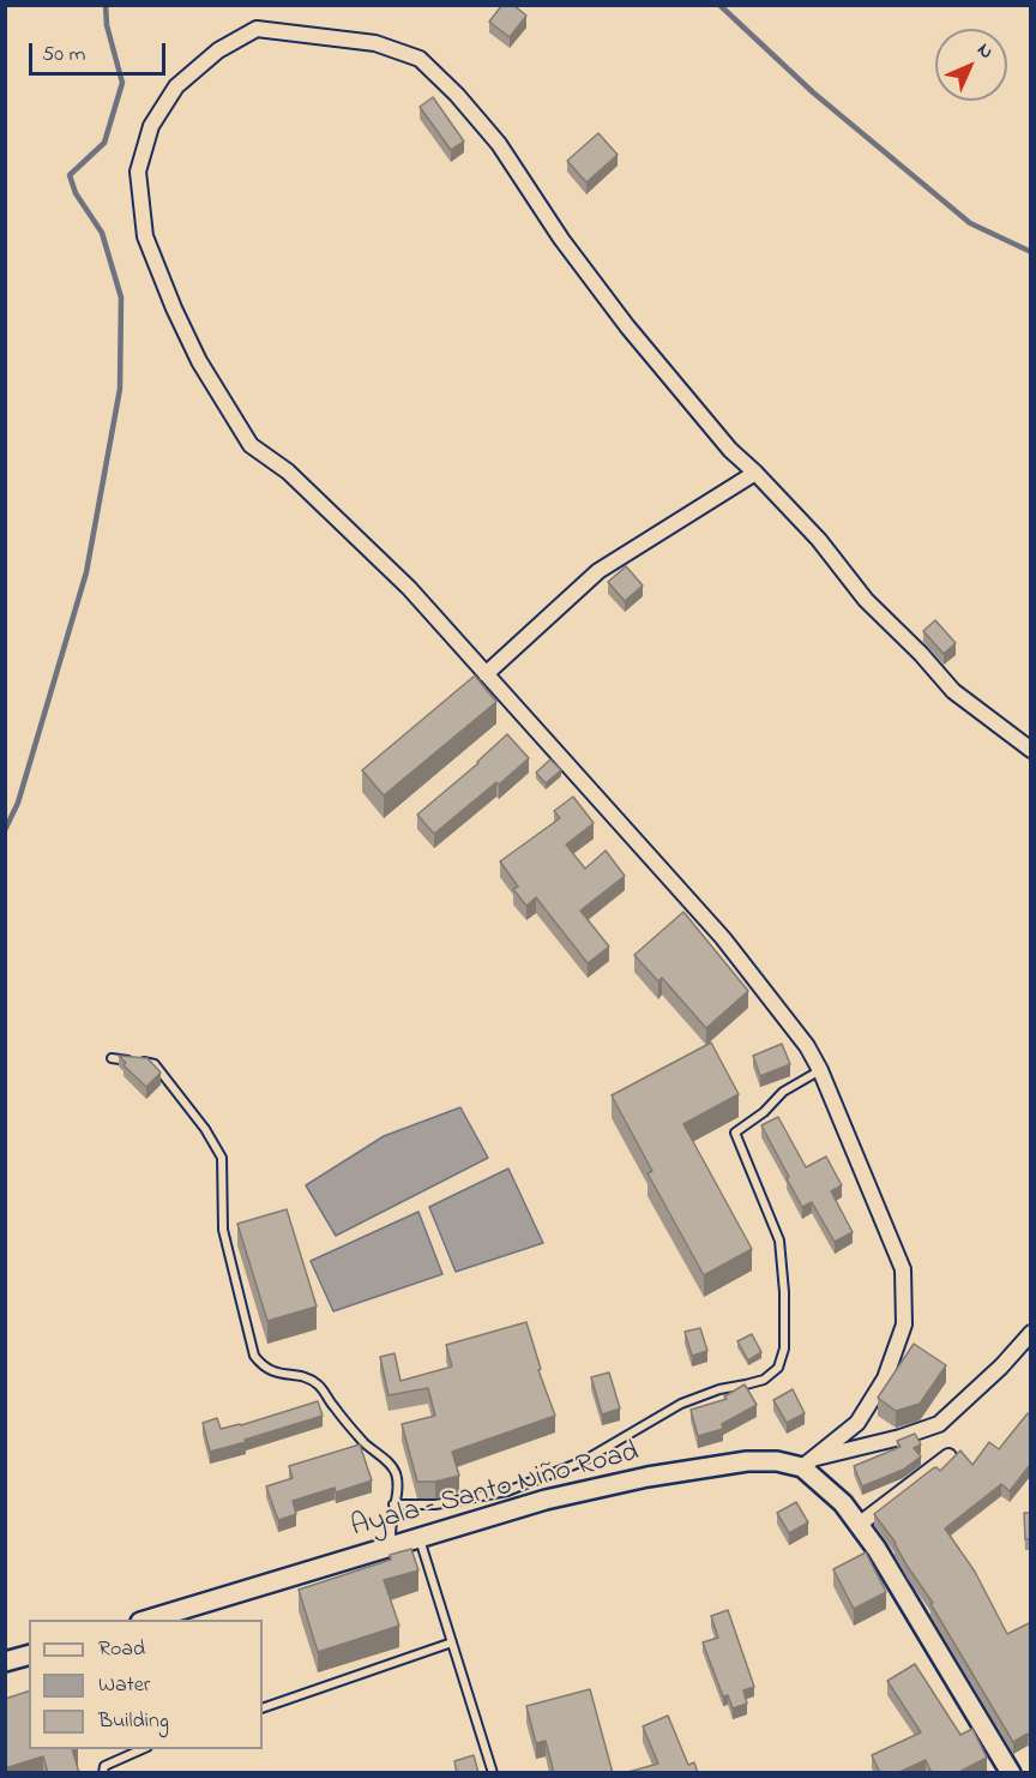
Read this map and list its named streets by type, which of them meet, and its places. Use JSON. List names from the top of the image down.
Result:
{
  "streets": {
    "street": ["Ayala – Santo Niño Road"]
  },
  "legend": ["Road", "Water", "Building"],
  "scale_bar": "50 m",
  "north": "top right"
}
